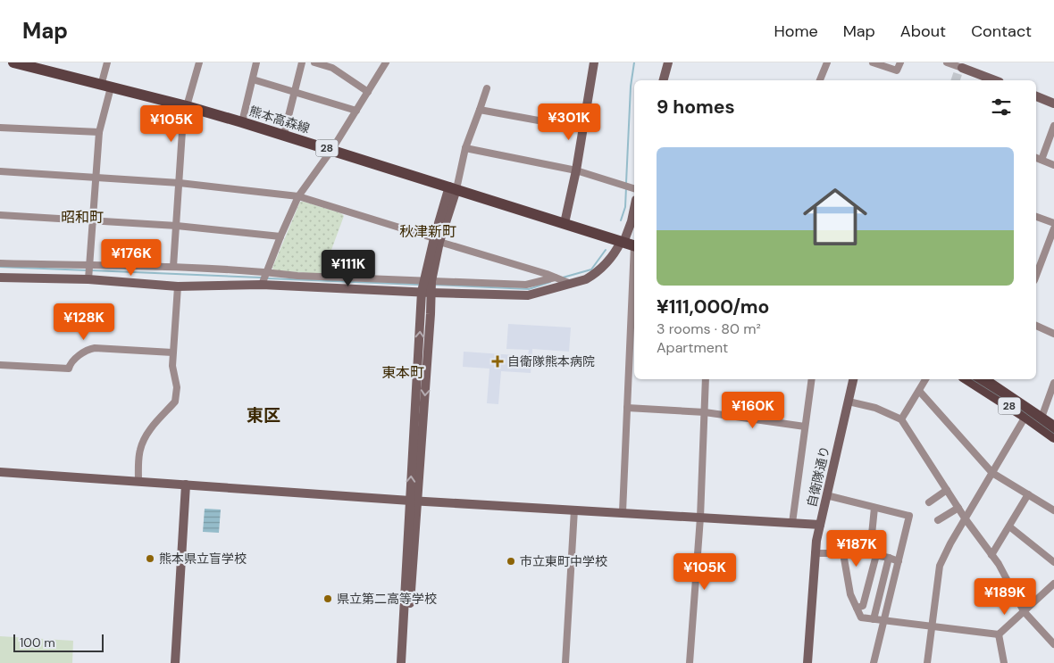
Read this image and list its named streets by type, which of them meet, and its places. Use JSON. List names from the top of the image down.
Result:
{
  "streets": {
    "main road": ["熊本高森線", "28"],
    "street": ["自衛隊通り"]
  },
  "districts": [
    "昭和町",
    "秋津新町",
    "東本町",
    "東区"
  ],
  "places": {
    "health": ["自衛隊熊本病院"],
    "other": ["熊本県立盲学校", "市立東町中学校", "県立第二高等学校"]
  },
  "scale_bar": "100 m",
  "page": {
    "header": "Map",
    "nav": [
      "Home",
      "Map",
      "About",
      "Contact"
    ],
    "heading": "9 homes",
    "price": [
      "¥301K",
      "¥105K",
      "¥176K",
      "¥111K",
      "¥128K",
      "¥160K",
      "¥187K",
      "¥105K",
      "¥189K"
    ],
    "list": [
      {
        "name": "¥111,000/mo",
        "note": "3 rooms · 80 m² · Apartment"
      }
    ],
    "scale": "100 m"
  }
}
